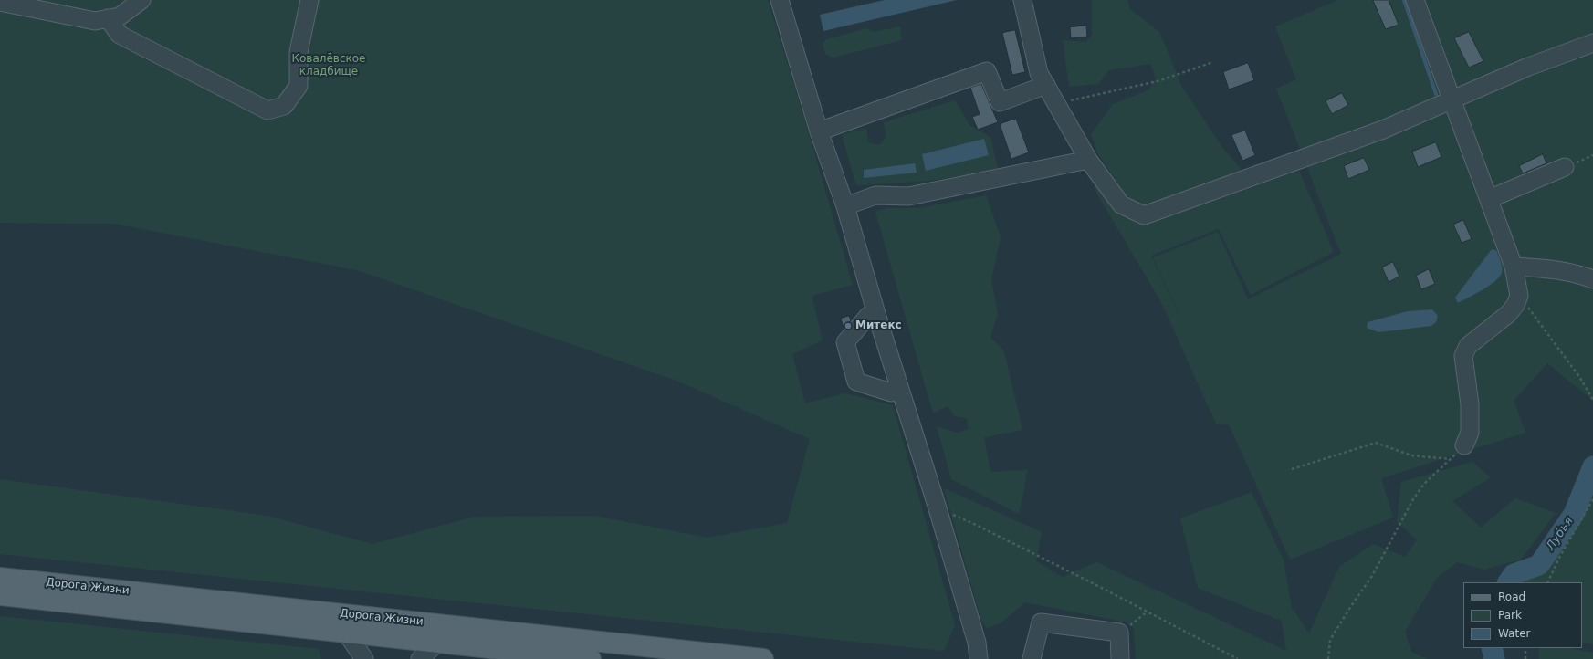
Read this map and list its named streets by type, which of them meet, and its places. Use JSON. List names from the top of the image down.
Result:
{
  "streets": {
    "main road": ["Дорога Жизни"]
  },
  "water": ["Лубья"],
  "parks": ["Ковалёвское кладбище"],
  "places": ["Митекс"],
  "legend": ["Road", "Park", "Water"]
}
